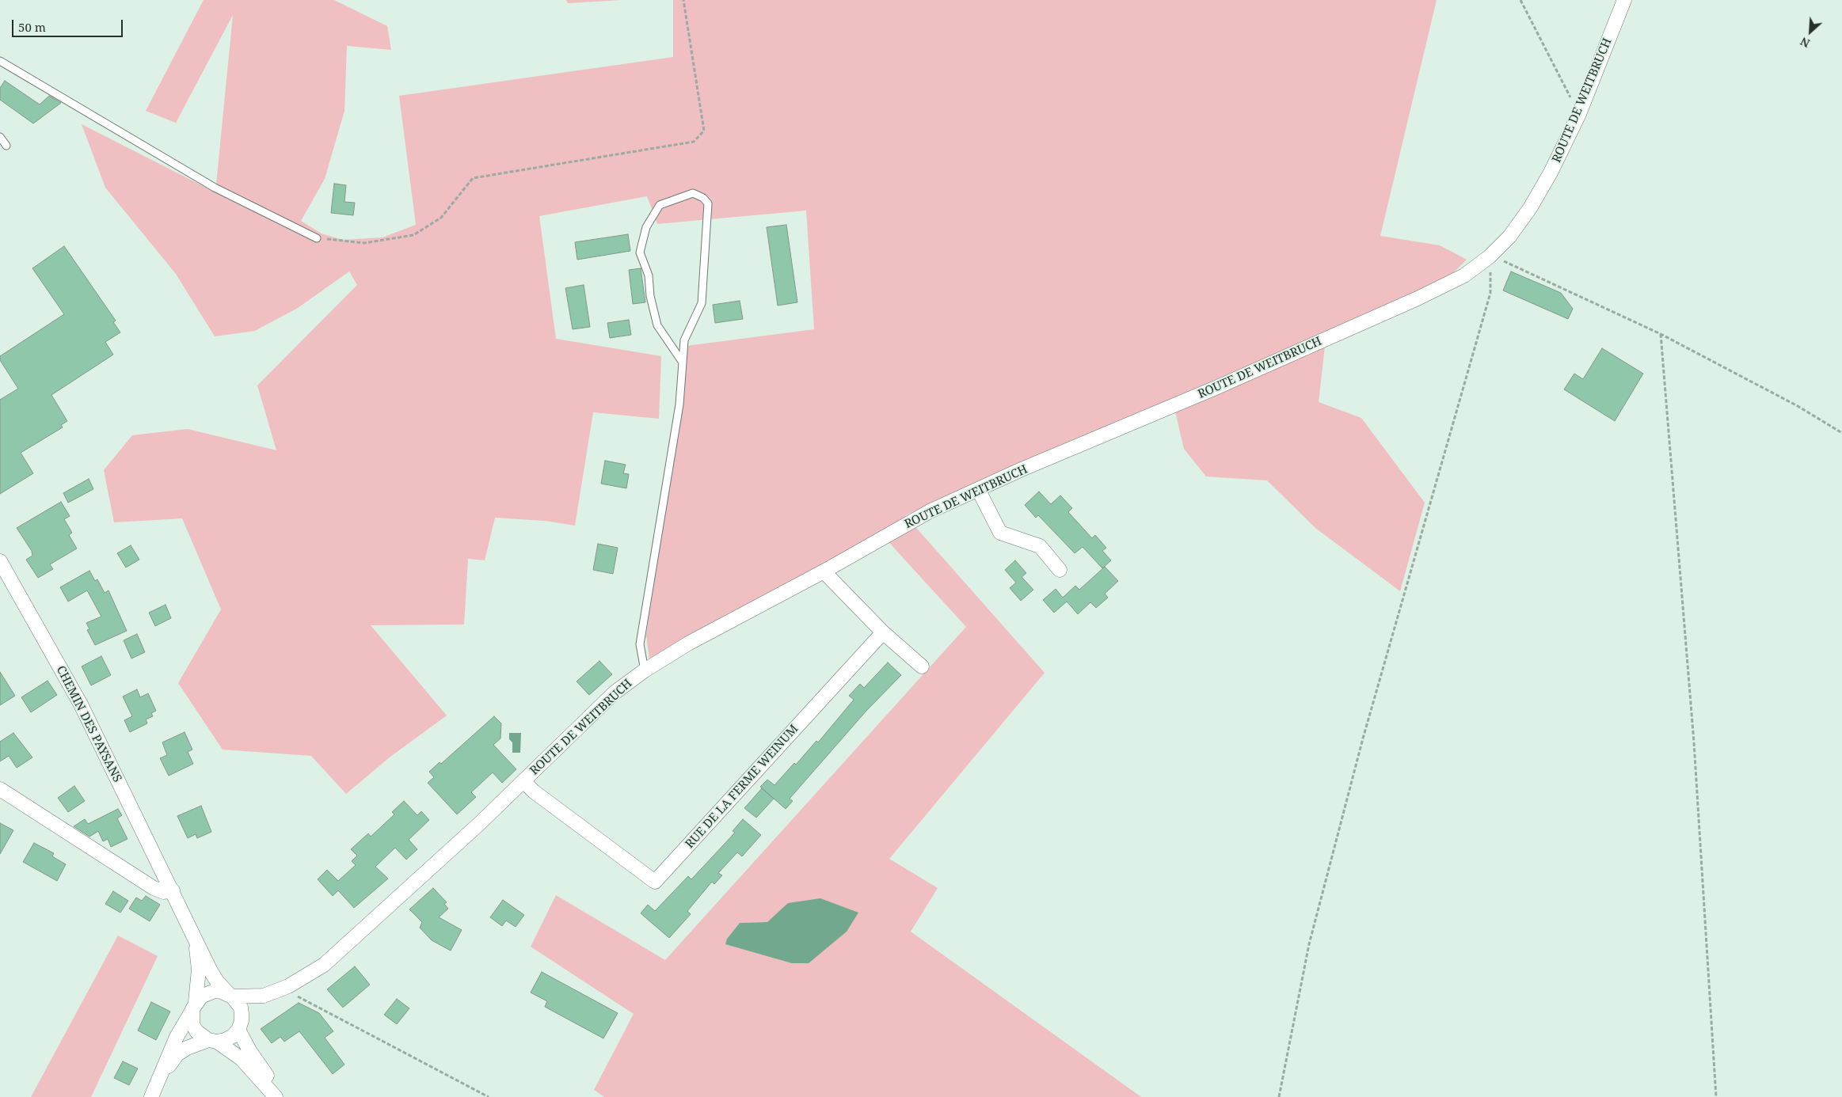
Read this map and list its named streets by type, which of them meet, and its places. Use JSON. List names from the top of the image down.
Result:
{
  "streets": {
    "street": ["ROUTE DE WEITBRUCH", "CHEMIN DES PAYSANS", "RUE DE LA FERME WEINUM"]
  },
  "crossings": [
    ["ROUTE DE WEITBRUCH", "CHEMIN DES PAYSANS"],
    ["ROUTE DE WEITBRUCH", "RUE DE LA FERME WEINUM"]
  ],
  "scale_bar": "50 m",
  "north": "bottom left"
}
